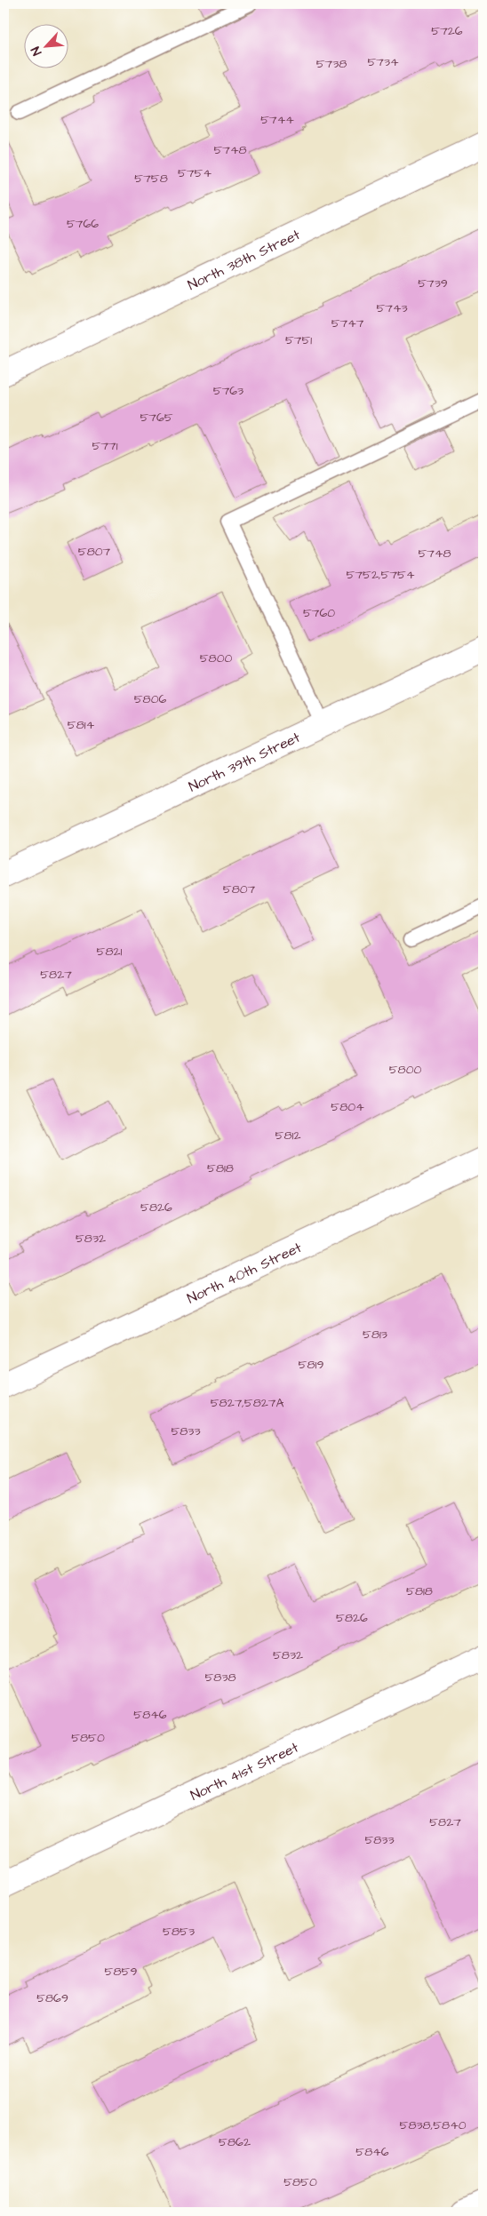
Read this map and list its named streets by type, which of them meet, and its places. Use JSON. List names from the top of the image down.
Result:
{
  "streets": {
    "street": [
      "North 38th Street",
      "North 39th Street",
      "North 40th Street",
      "North 41st Street"
    ]
  },
  "house_numbers": [
    "5726",
    "5734",
    "5738",
    "5744",
    "5748",
    "5754",
    "5758",
    "5766",
    "5739",
    "5743",
    "5747",
    "5751",
    "5763",
    "5765",
    "5771",
    "5807",
    "5748",
    "5752,5754",
    "5760",
    "5800",
    "5806",
    "5814",
    "5807",
    "5821",
    "5827",
    "5800",
    "5804",
    "5812",
    "5818",
    "5826",
    "5832",
    "5813",
    "5819",
    "5827,5827A",
    "5833",
    "5818",
    "5826",
    "5832",
    "5838",
    "5846",
    "5850",
    "5827",
    "5833",
    "5853",
    "5859",
    "5869",
    "5838,5840",
    "5862",
    "5846",
    "5850"
  ],
  "north": "bottom left"
}
